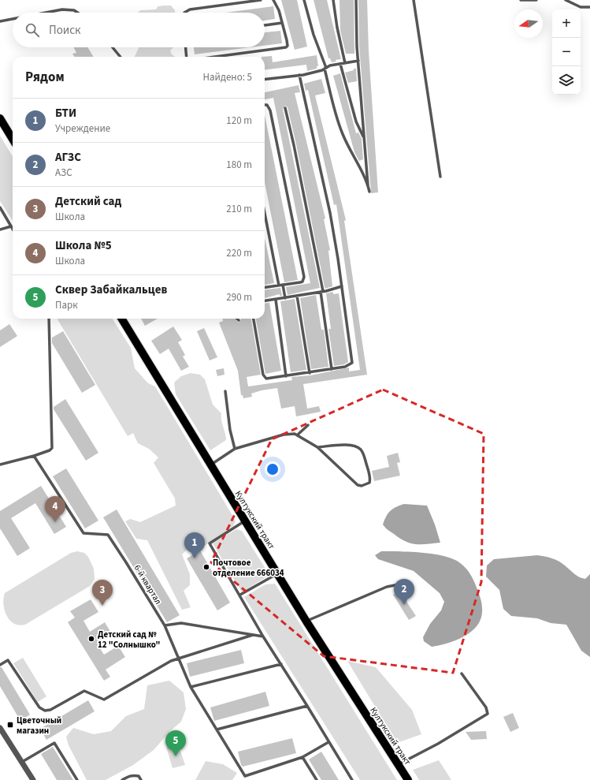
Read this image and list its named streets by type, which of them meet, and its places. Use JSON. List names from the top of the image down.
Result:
{
  "streets": {
    "main road": ["Култукский тракт"],
    "lane": ["6-й квартал"]
  },
  "places": {
    "other": ["Почтовое отделение 666034", "Детский сад № 12 \"Солнышко\""],
    "transit": ["Цветочный магазин"]
  },
  "north": "left",
  "page": {
    "map_buttons": ["+", "−"],
    "search": "Поиск",
    "heading": ["Рядом", "Найдено: 5"],
    "list": [
      {
        "mark": "1",
        "name": "БТИ",
        "note": "Учреждение",
        "value": "120 m"
      },
      {
        "mark": "2",
        "name": "АГЗС",
        "note": "АЗС",
        "value": "180 m"
      },
      {
        "mark": "3",
        "name": "Детский сад",
        "note": "Школа",
        "value": "210 m"
      },
      {
        "mark": "4",
        "name": "Школа №5",
        "note": "Школа",
        "value": "220 m"
      },
      {
        "mark": "5",
        "name": "Сквер Забайкальцев",
        "note": "Парк",
        "value": "290 m"
      }
    ],
    "pins": [
      "4",
      "1",
      "2",
      "3",
      "5"
    ]
  }
}
